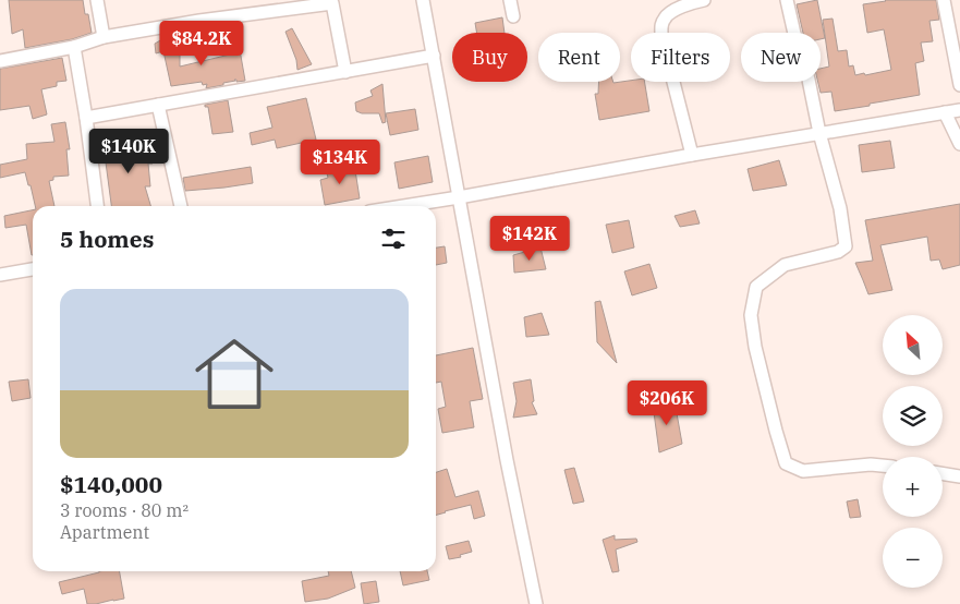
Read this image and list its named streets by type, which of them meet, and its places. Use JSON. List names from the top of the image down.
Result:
{
  "north": "top left",
  "page": {
    "price": [
      "$84.2K",
      "$140K",
      "$134K",
      "$142K",
      "$206K"
    ],
    "chip": [
      "Buy",
      "Rent",
      "Filters",
      "New"
    ],
    "heading": "5 homes",
    "list": [
      {
        "name": "$140,000",
        "note": "3 rooms · 80 m² · Apartment"
      }
    ],
    "map_buttons": ["+", "−"]
  }
}
